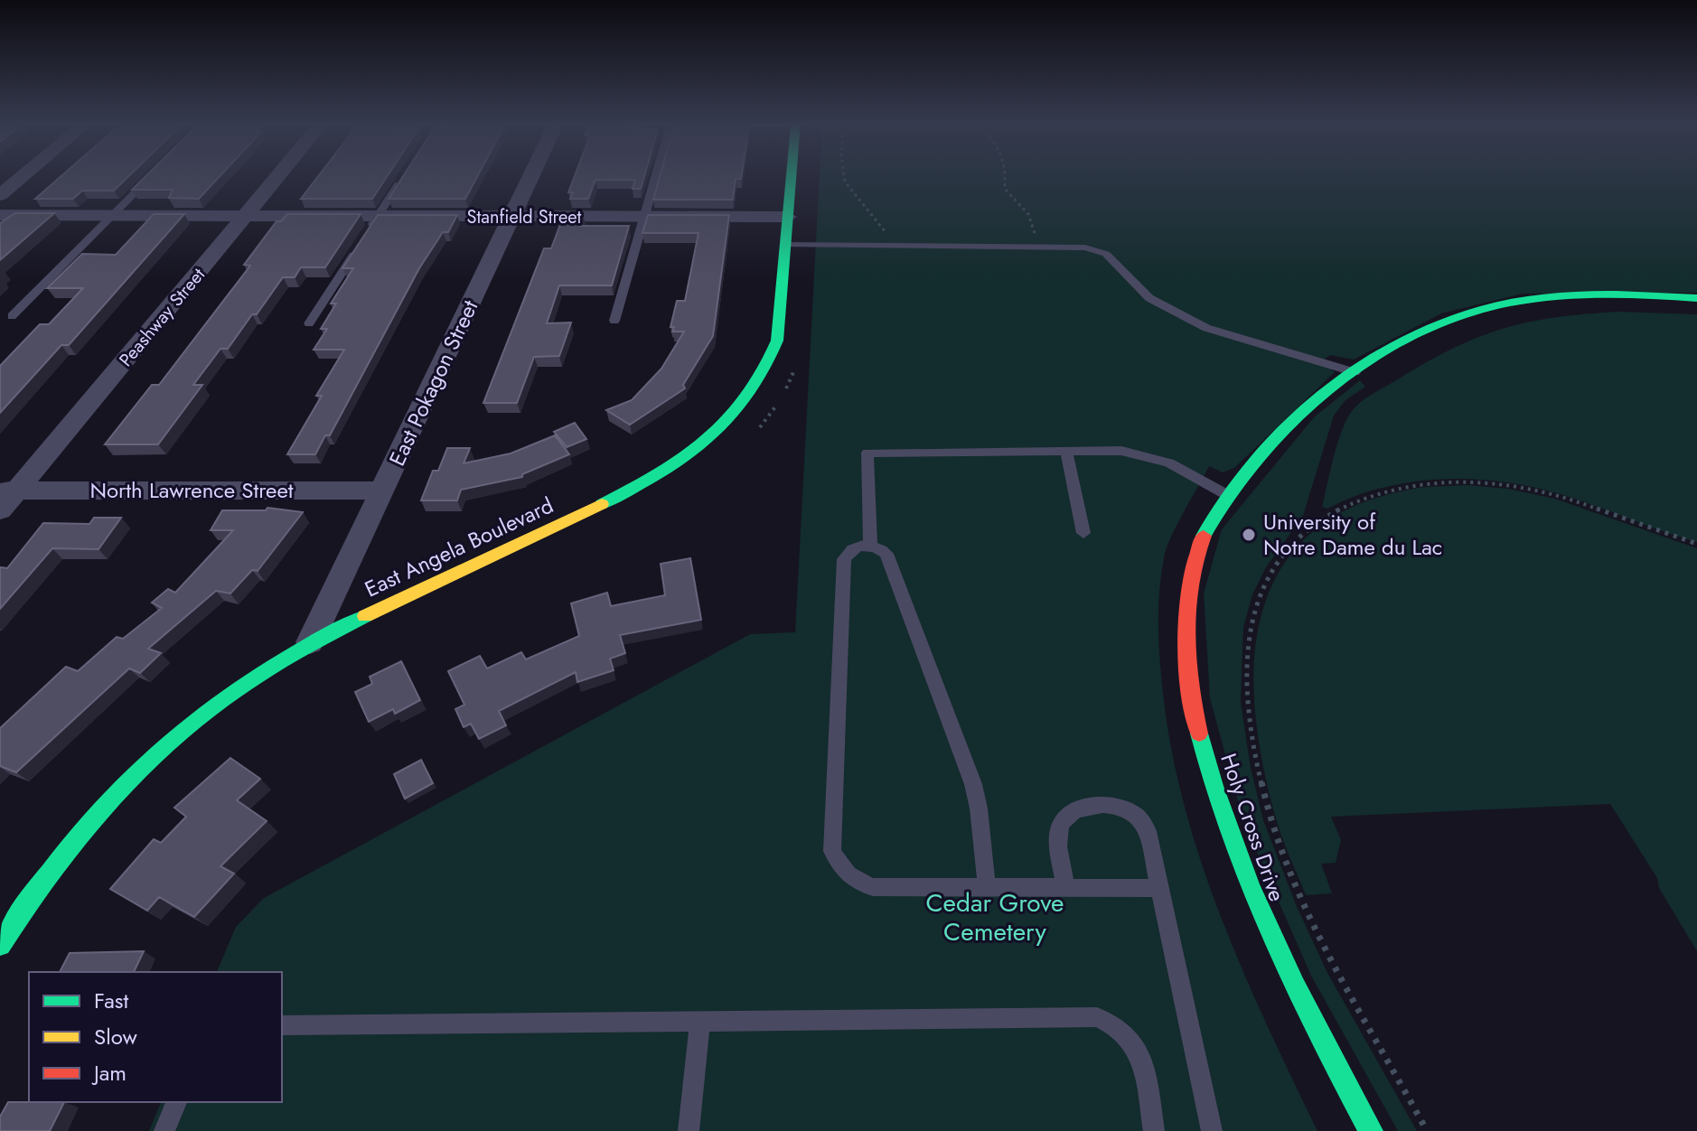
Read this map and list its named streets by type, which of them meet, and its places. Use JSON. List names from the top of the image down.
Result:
{
  "streets": {
    "street": [
      "Stanfield Street",
      "Peashway Street",
      "East Pokagon Street",
      "North Lawrence Street",
      "East Angela Boulevard",
      "Holy Cross Drive"
    ]
  },
  "crossings": [
    ["Stanfield Street", "Peashway Street"],
    ["Stanfield Street", "East Pokagon Street"],
    ["Stanfield Street", "East Angela Boulevard"],
    ["Peashway Street", "North Lawrence Street"],
    ["East Pokagon Street", "North Lawrence Street"],
    ["East Pokagon Street", "East Angela Boulevard"]
  ],
  "parks": ["Cedar Grove Cemetery"],
  "places": ["University of Notre Dame du Lac"],
  "legend": ["Fast", "Slow", "Jam"]
}
